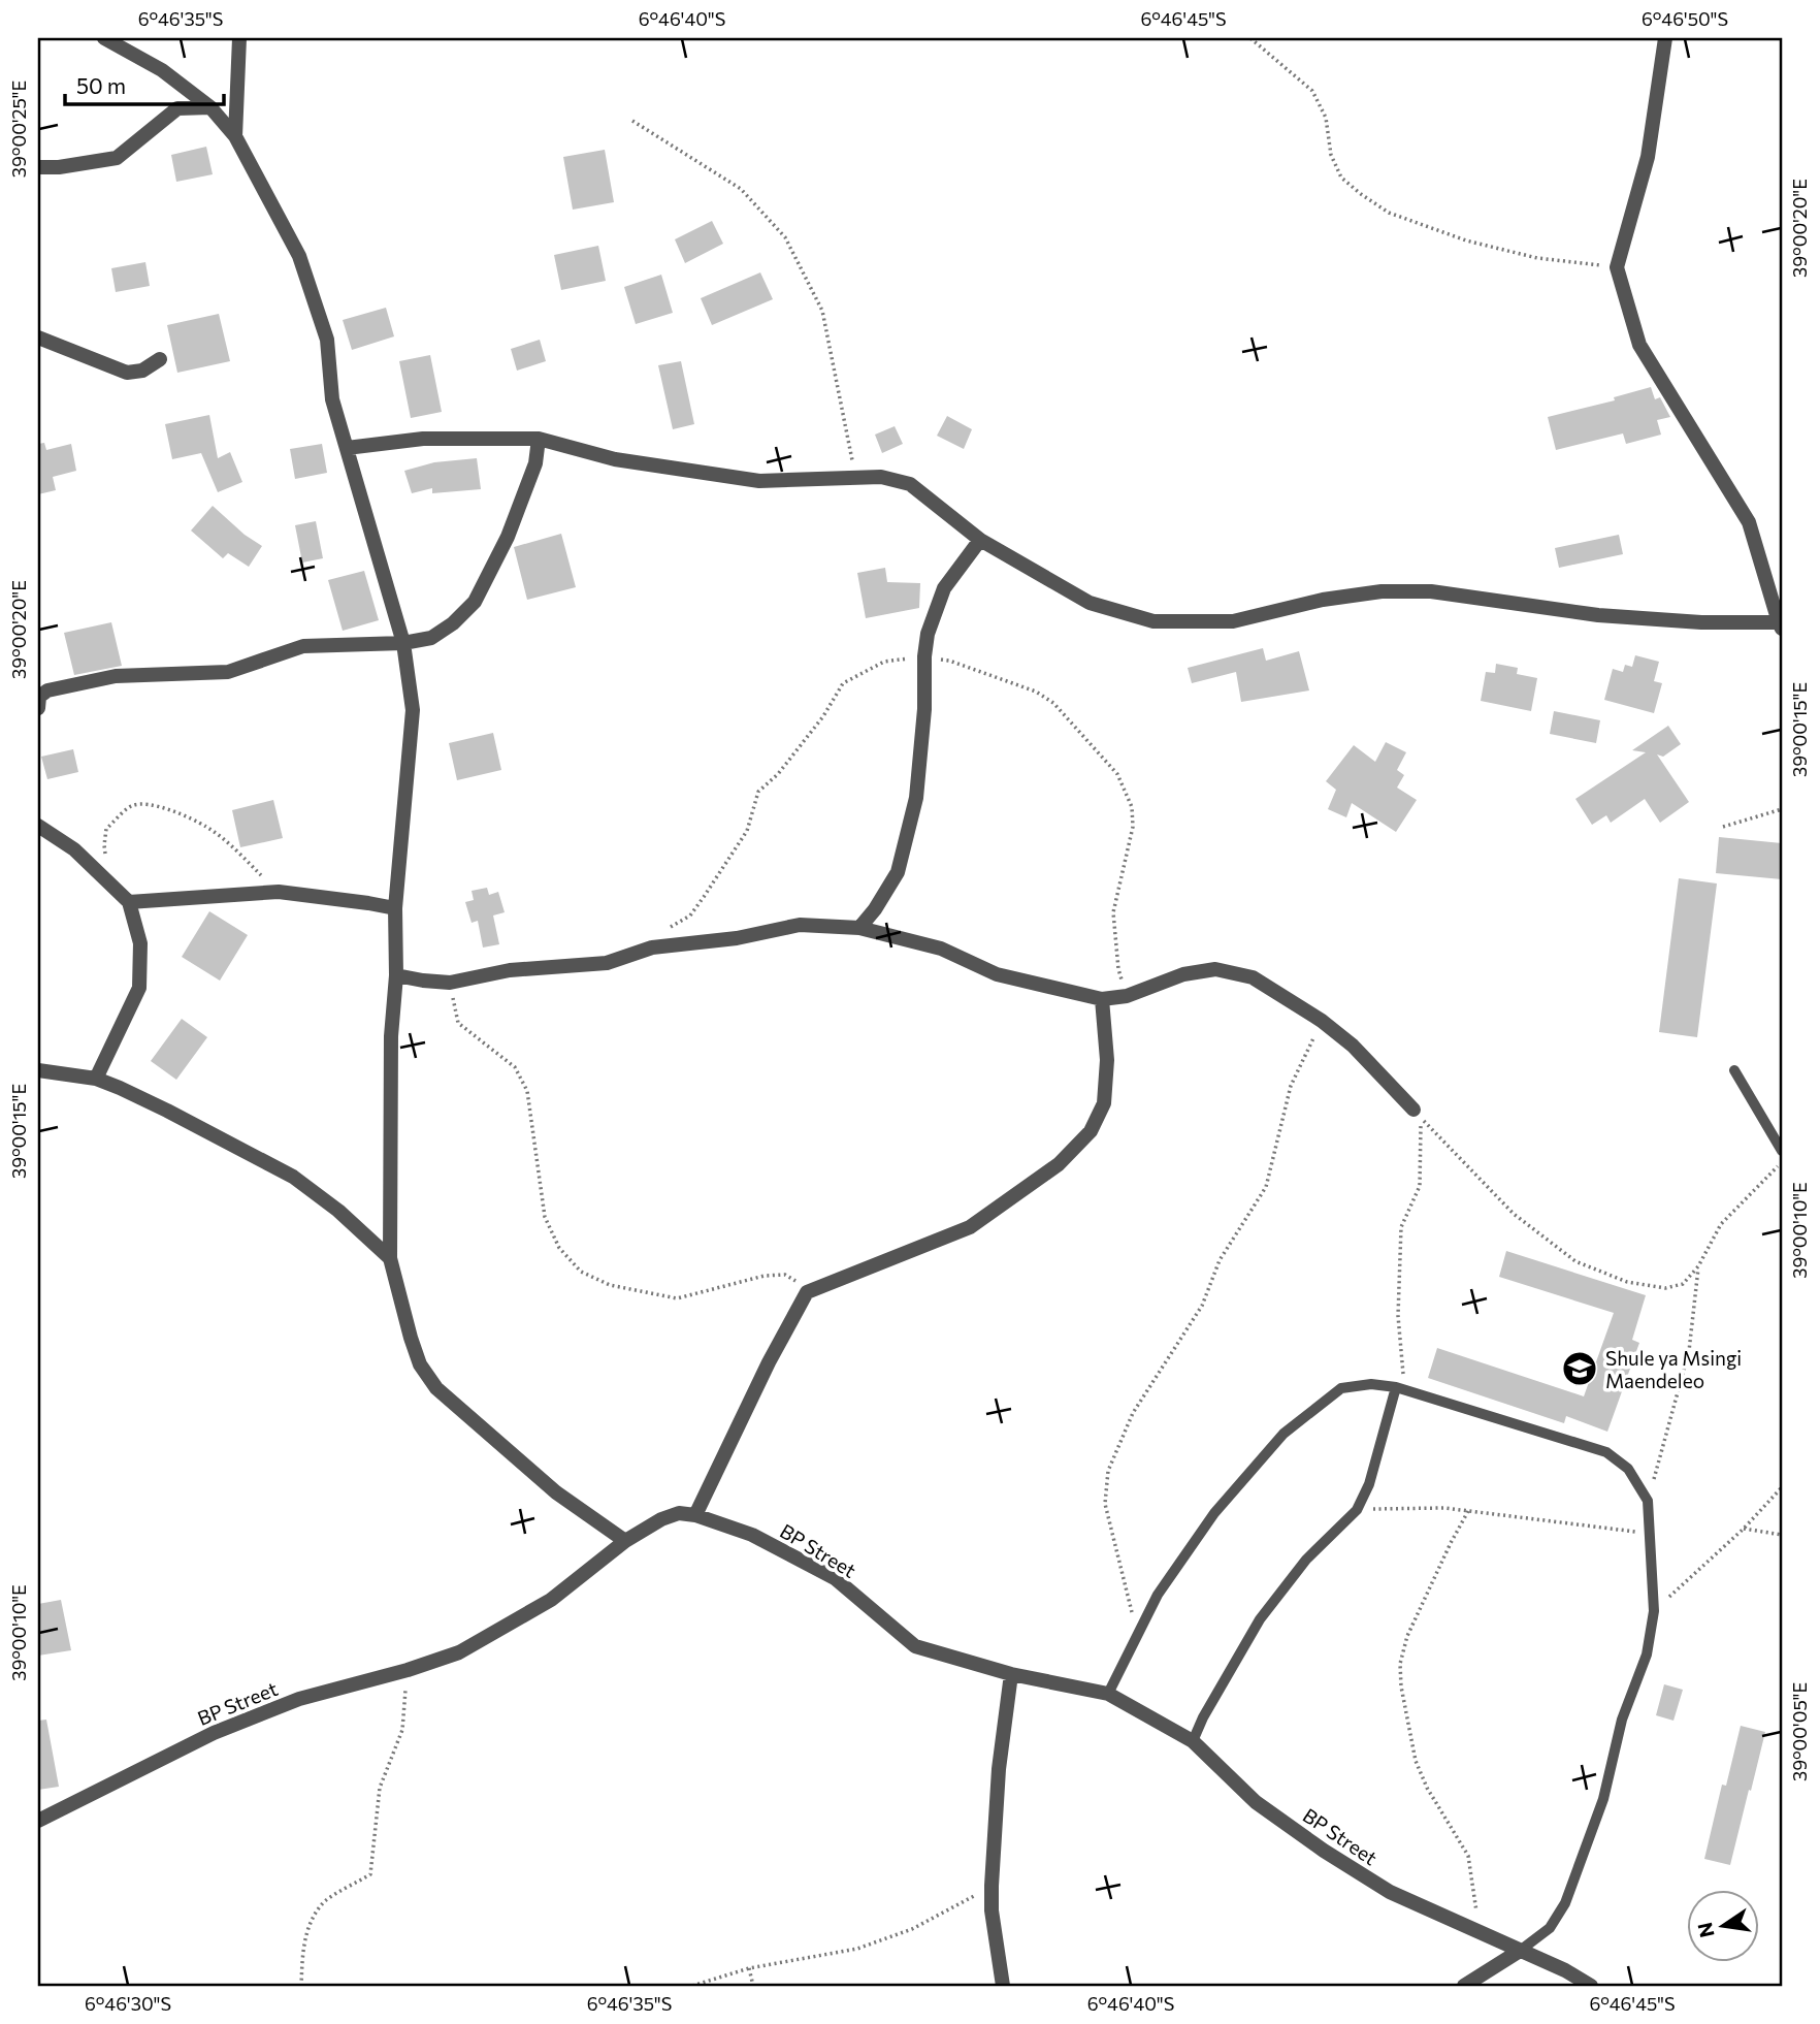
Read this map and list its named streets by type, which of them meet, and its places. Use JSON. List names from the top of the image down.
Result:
{
  "streets": {
    "street": ["BP Street"]
  },
  "places": {
    "school or university": ["Shule ya Msingi Maendeleo"]
  },
  "scale_bar": "50 m",
  "north": "left",
  "coordinates": [
    "6°46'35\"S",
    "6°46'40\"S",
    "6°46'45\"S",
    "6°46'50\"S",
    "39°00'25\"E",
    "39°00'20\"E",
    "39°00'15\"E",
    "39°00'10\"E",
    "39°00'05\"E",
    "6°46'30\"S"
  ]
}
